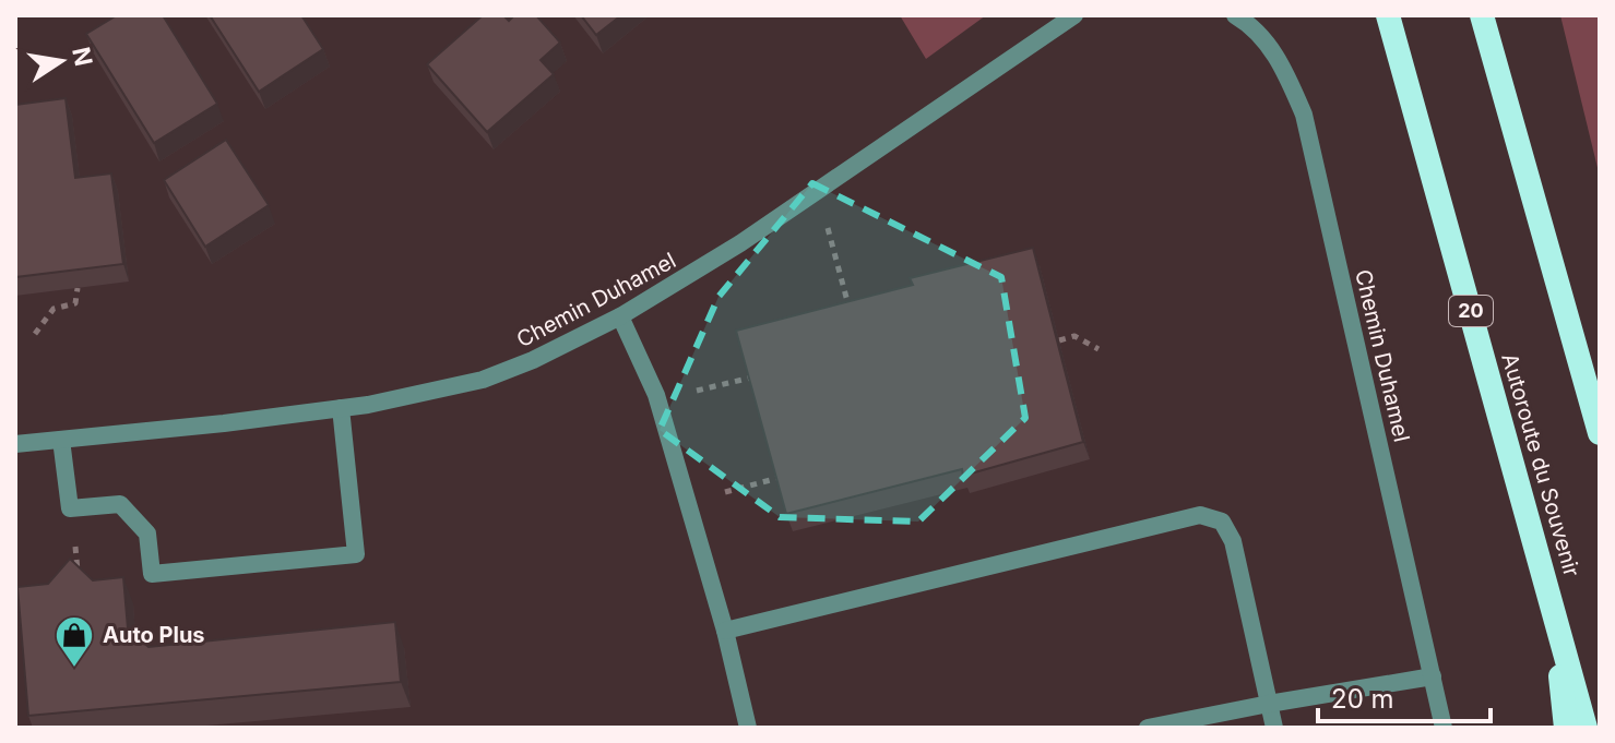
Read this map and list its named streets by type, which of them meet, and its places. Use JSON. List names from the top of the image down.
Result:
{
  "streets": {
    "highway": ["20", "Autoroute du Souvenir"],
    "street": ["Chemin Duhamel"]
  },
  "places": {
    "shop": ["Auto Plus"]
  },
  "scale_bar": "20 m",
  "north": "right"
}
